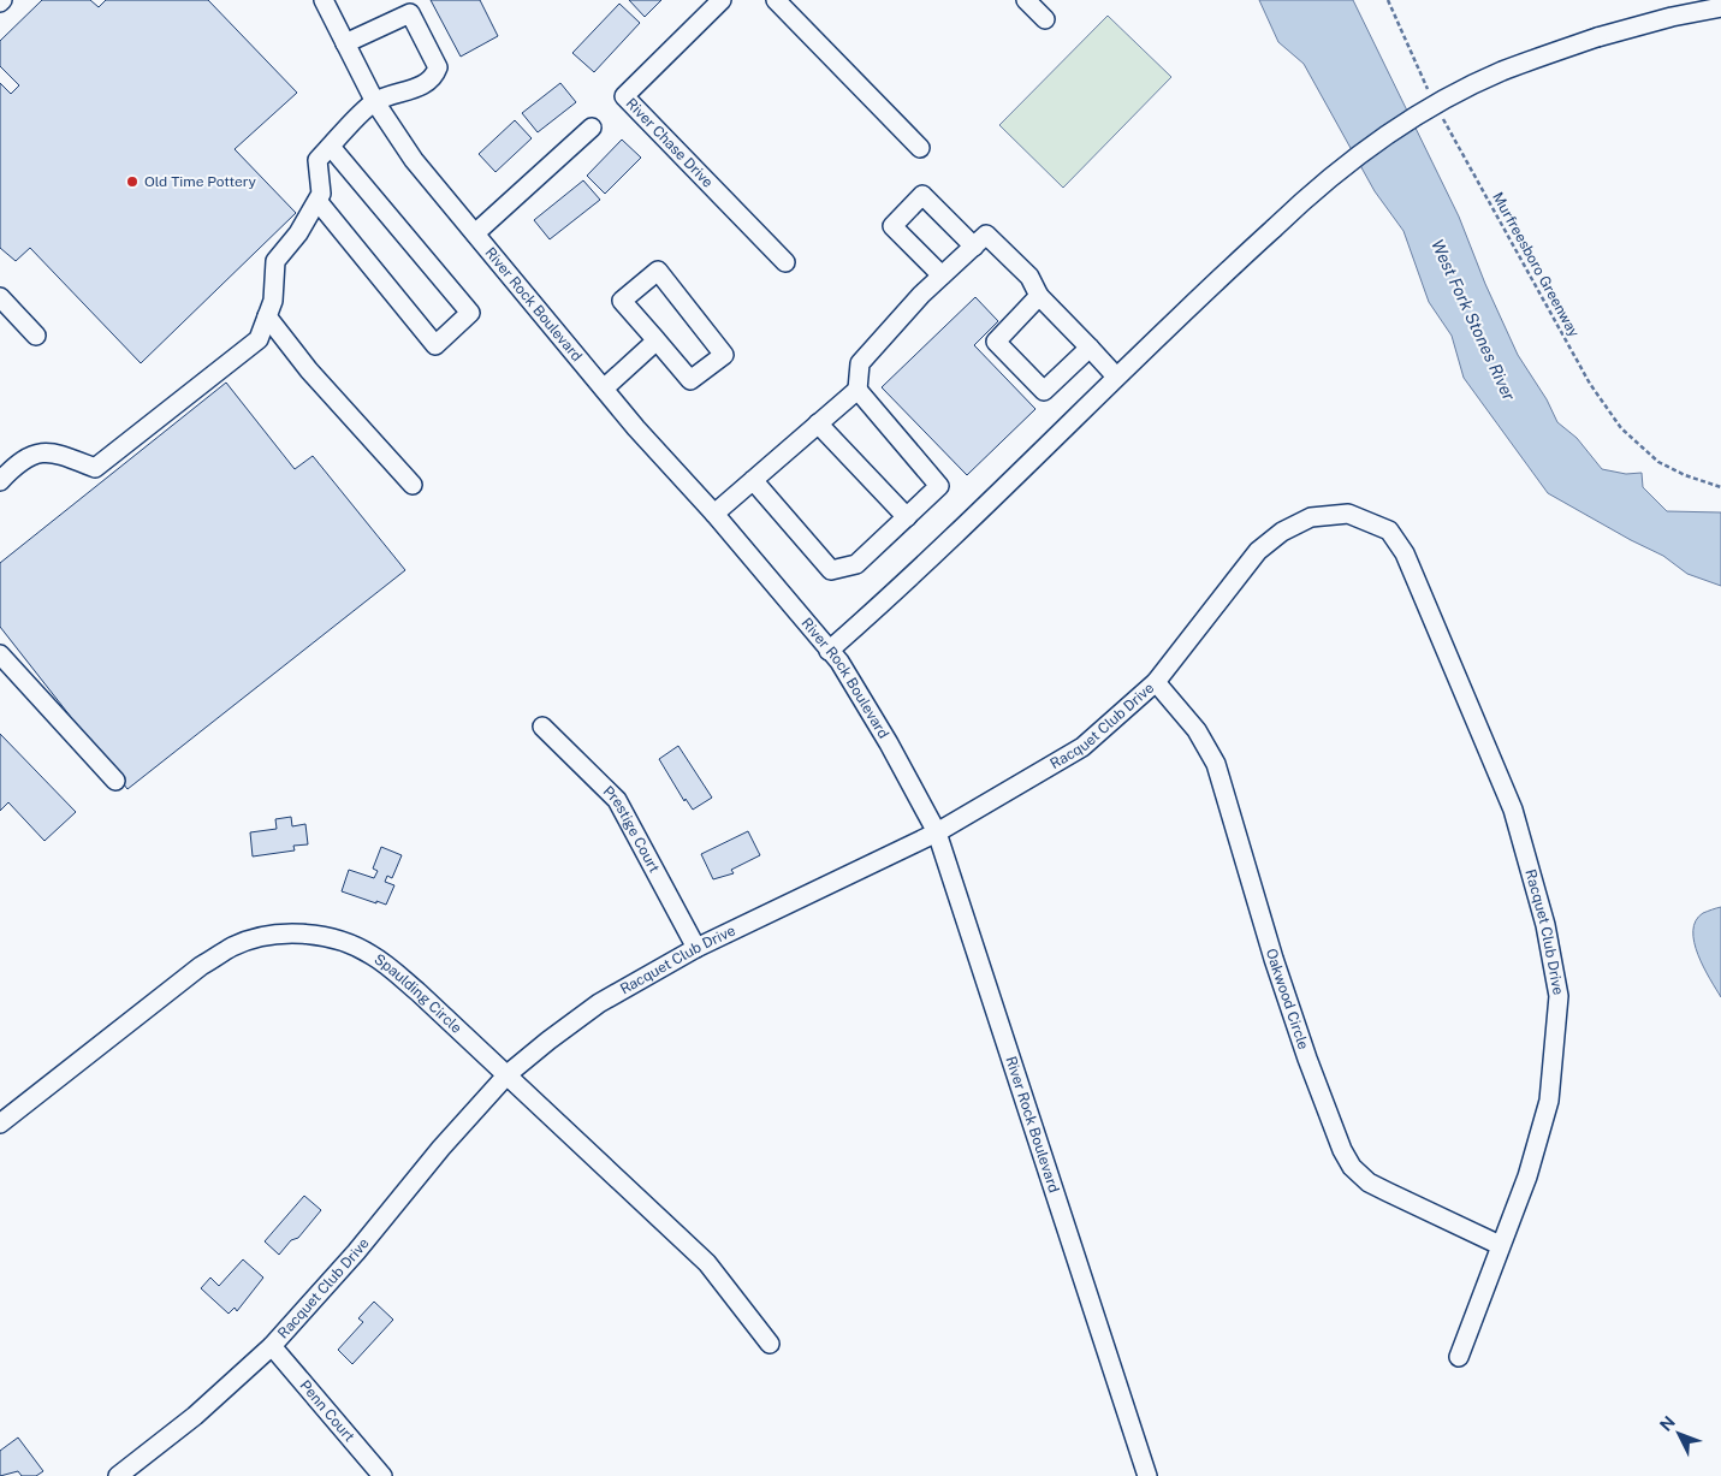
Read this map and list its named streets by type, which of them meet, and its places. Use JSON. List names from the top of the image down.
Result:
{
  "streets": {
    "street": [
      "River Chase Drive",
      "River Rock Boulevard",
      "Racquet Club Drive",
      "Prestige Court",
      "Spaulding Circle",
      "Oakwood Circle",
      "Penn Court"
    ],
    "path": ["Murfreesboro Greenway"]
  },
  "crossings": [
    ["River Rock Boulevard", "Racquet Club Drive"],
    ["Racquet Club Drive", "Prestige Court"],
    ["Racquet Club Drive", "Spaulding Circle"],
    ["Racquet Club Drive", "Oakwood Circle"],
    ["Racquet Club Drive", "Penn Court"]
  ],
  "water": ["West Fork Stones River"],
  "places": ["Old Time Pottery"],
  "north": "top left"
}
